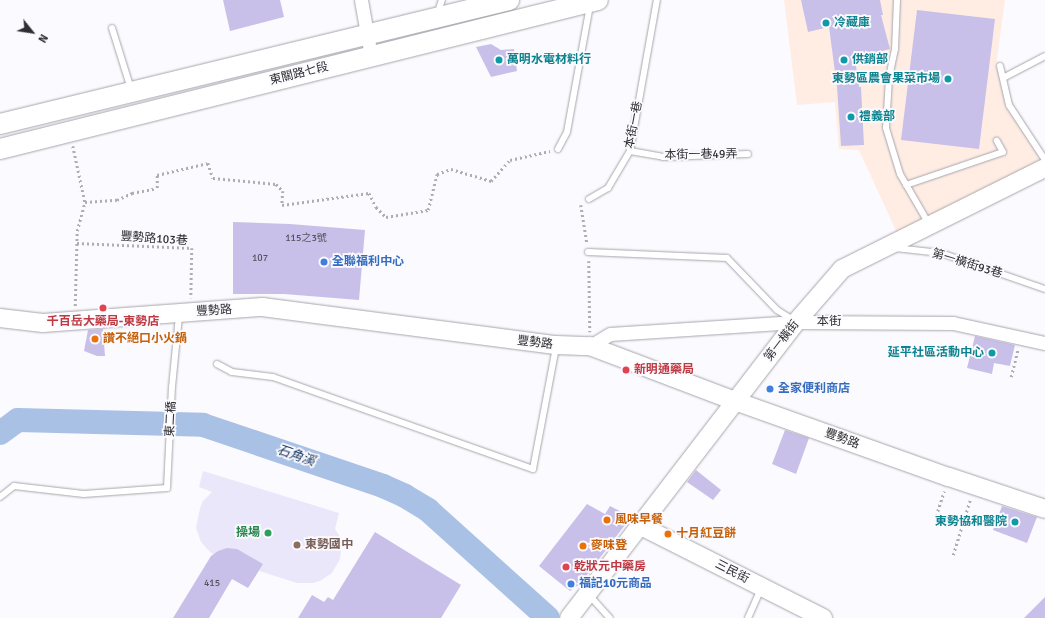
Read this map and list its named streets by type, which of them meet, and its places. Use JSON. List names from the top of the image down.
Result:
{
  "streets": {
    "main road": ["東關路七段"],
    "street": [
      "豐勢路",
      "本街",
      "第一橫街",
      "三民街"
    ],
    "lane": [
      "本街一巷",
      "本街一巷49弄",
      "第一橫街93巷",
      "東二橋"
    ],
    "path": ["豐勢路103巷"]
  },
  "crossings": [
    ["本街一巷", "本街一巷49弄"],
    ["豐勢路103巷", "豐勢路"],
    ["豐勢路103巷", "東二橋"],
    ["第一橫街93巷", "第一橫街"],
    ["豐勢路", "本街"],
    ["豐勢路", "第一橫街"],
    ["豐勢路", "東二橋"],
    ["本街", "第一橫街"],
    ["第一橫街", "三民街"]
  ],
  "water": ["石角溪"],
  "places": [
    "冷藏庫",
    "萬明水電材料行",
    "供銷部",
    "東勢區農會果菜市場",
    "禮義部",
    "全聯福利中心",
    "千百岳大藥局-東勢店",
    "讚不絕口小火鍋",
    "延平社區活動中心",
    "新明通藥局",
    "全家便利商店",
    "風味早餐",
    "東勢協和醫院",
    "操場",
    "十月紅豆餅",
    "東勢國中",
    "麥味登",
    "乾狀元中藥房",
    "福記10元商品"
  ],
  "house_numbers": ["115之3號", "107", "415"],
  "north": "bottom right"
}
